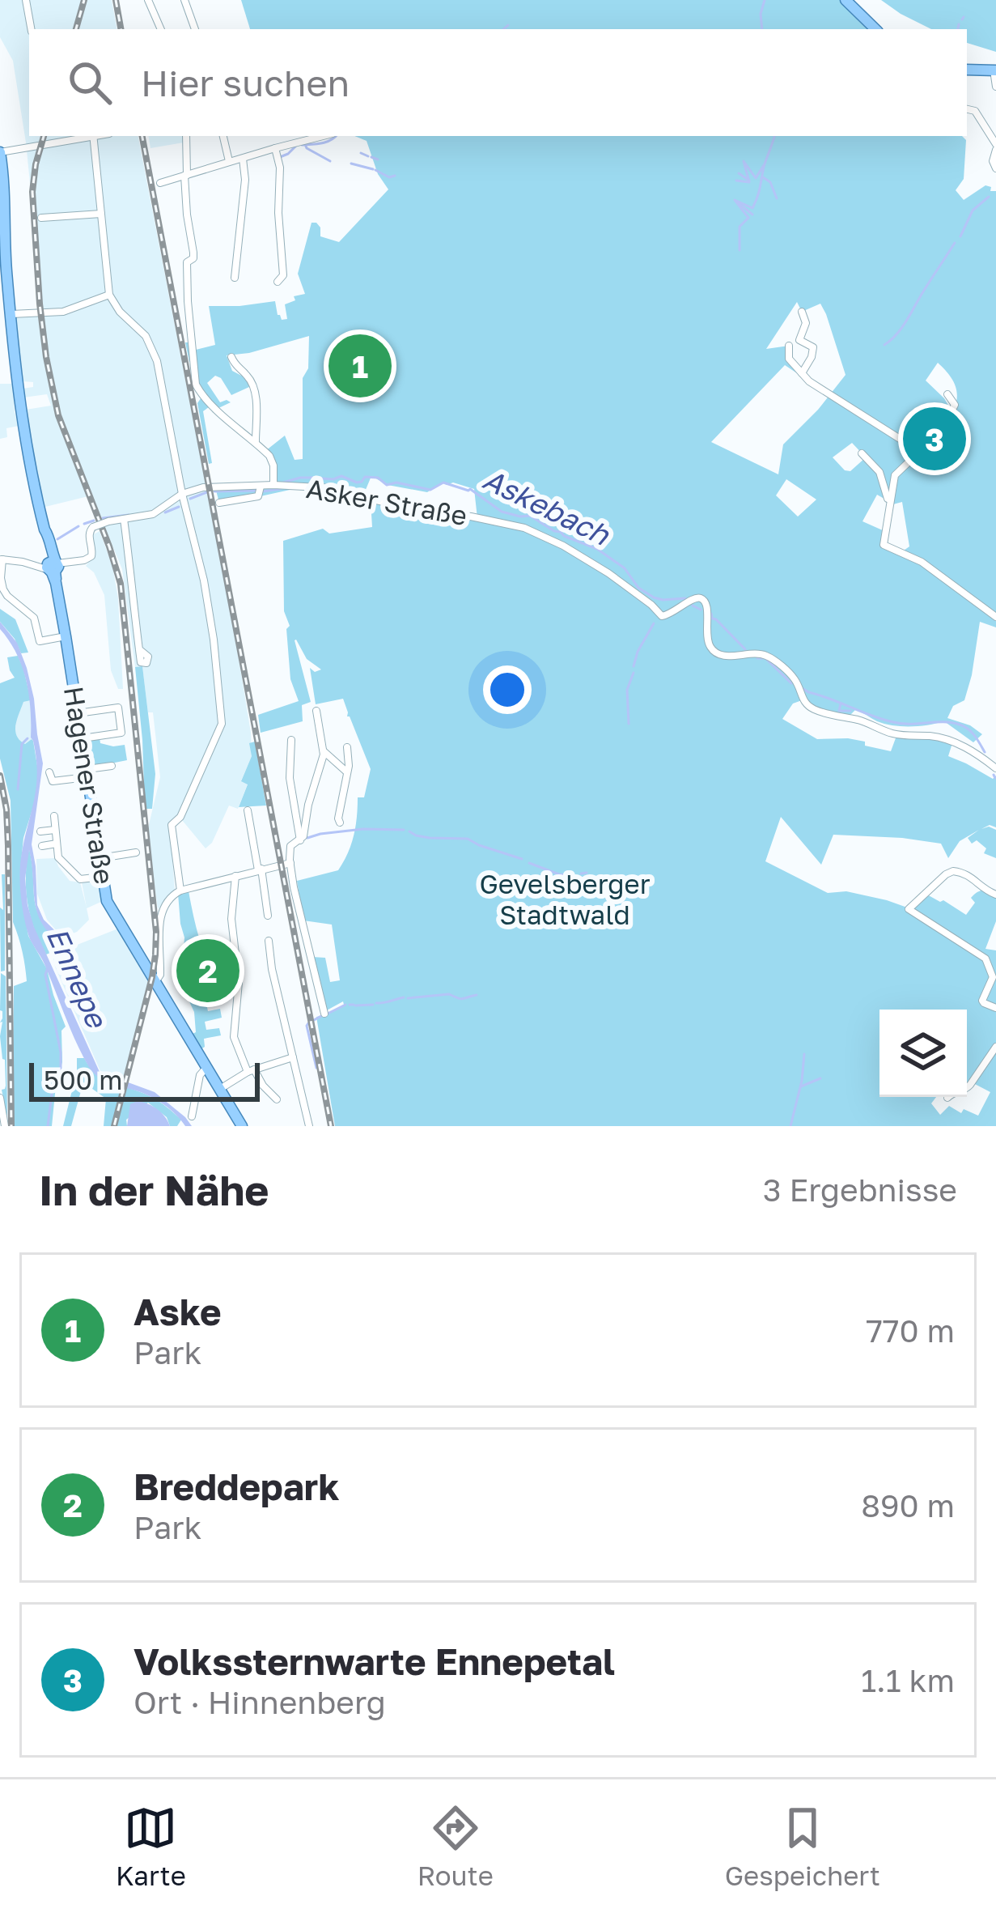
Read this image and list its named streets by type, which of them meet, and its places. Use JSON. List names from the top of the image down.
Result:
{
  "streets": {
    "main road": ["Hagener Straße"],
    "street": ["Asker Straße"]
  },
  "crossings": [
    ["Asker Straße", "Hagener Straße"]
  ],
  "water": ["Askebach", "Ennepe"],
  "parks": ["Gevelsberger Stadtwald"],
  "scale_bar": "500 m",
  "page": {
    "search": "Hier suchen",
    "pins": ["1", "3", "2"],
    "scale": "500 m",
    "heading": ["In der Nähe", "3 Ergebnisse"],
    "list": [
      {
        "mark": "1",
        "name": "Aske",
        "note": "Park",
        "value": "770 m"
      },
      {
        "mark": "2",
        "name": "Breddepark",
        "note": "Park",
        "value": "890 m"
      },
      {
        "mark": "3",
        "name": "Volkssternwarte Ennepetal",
        "note": "Ort · Hinnenberg",
        "value": "1.1 km"
      }
    ],
    "nav": ["Karte", "Route", "Gespeichert"]
  }
}
